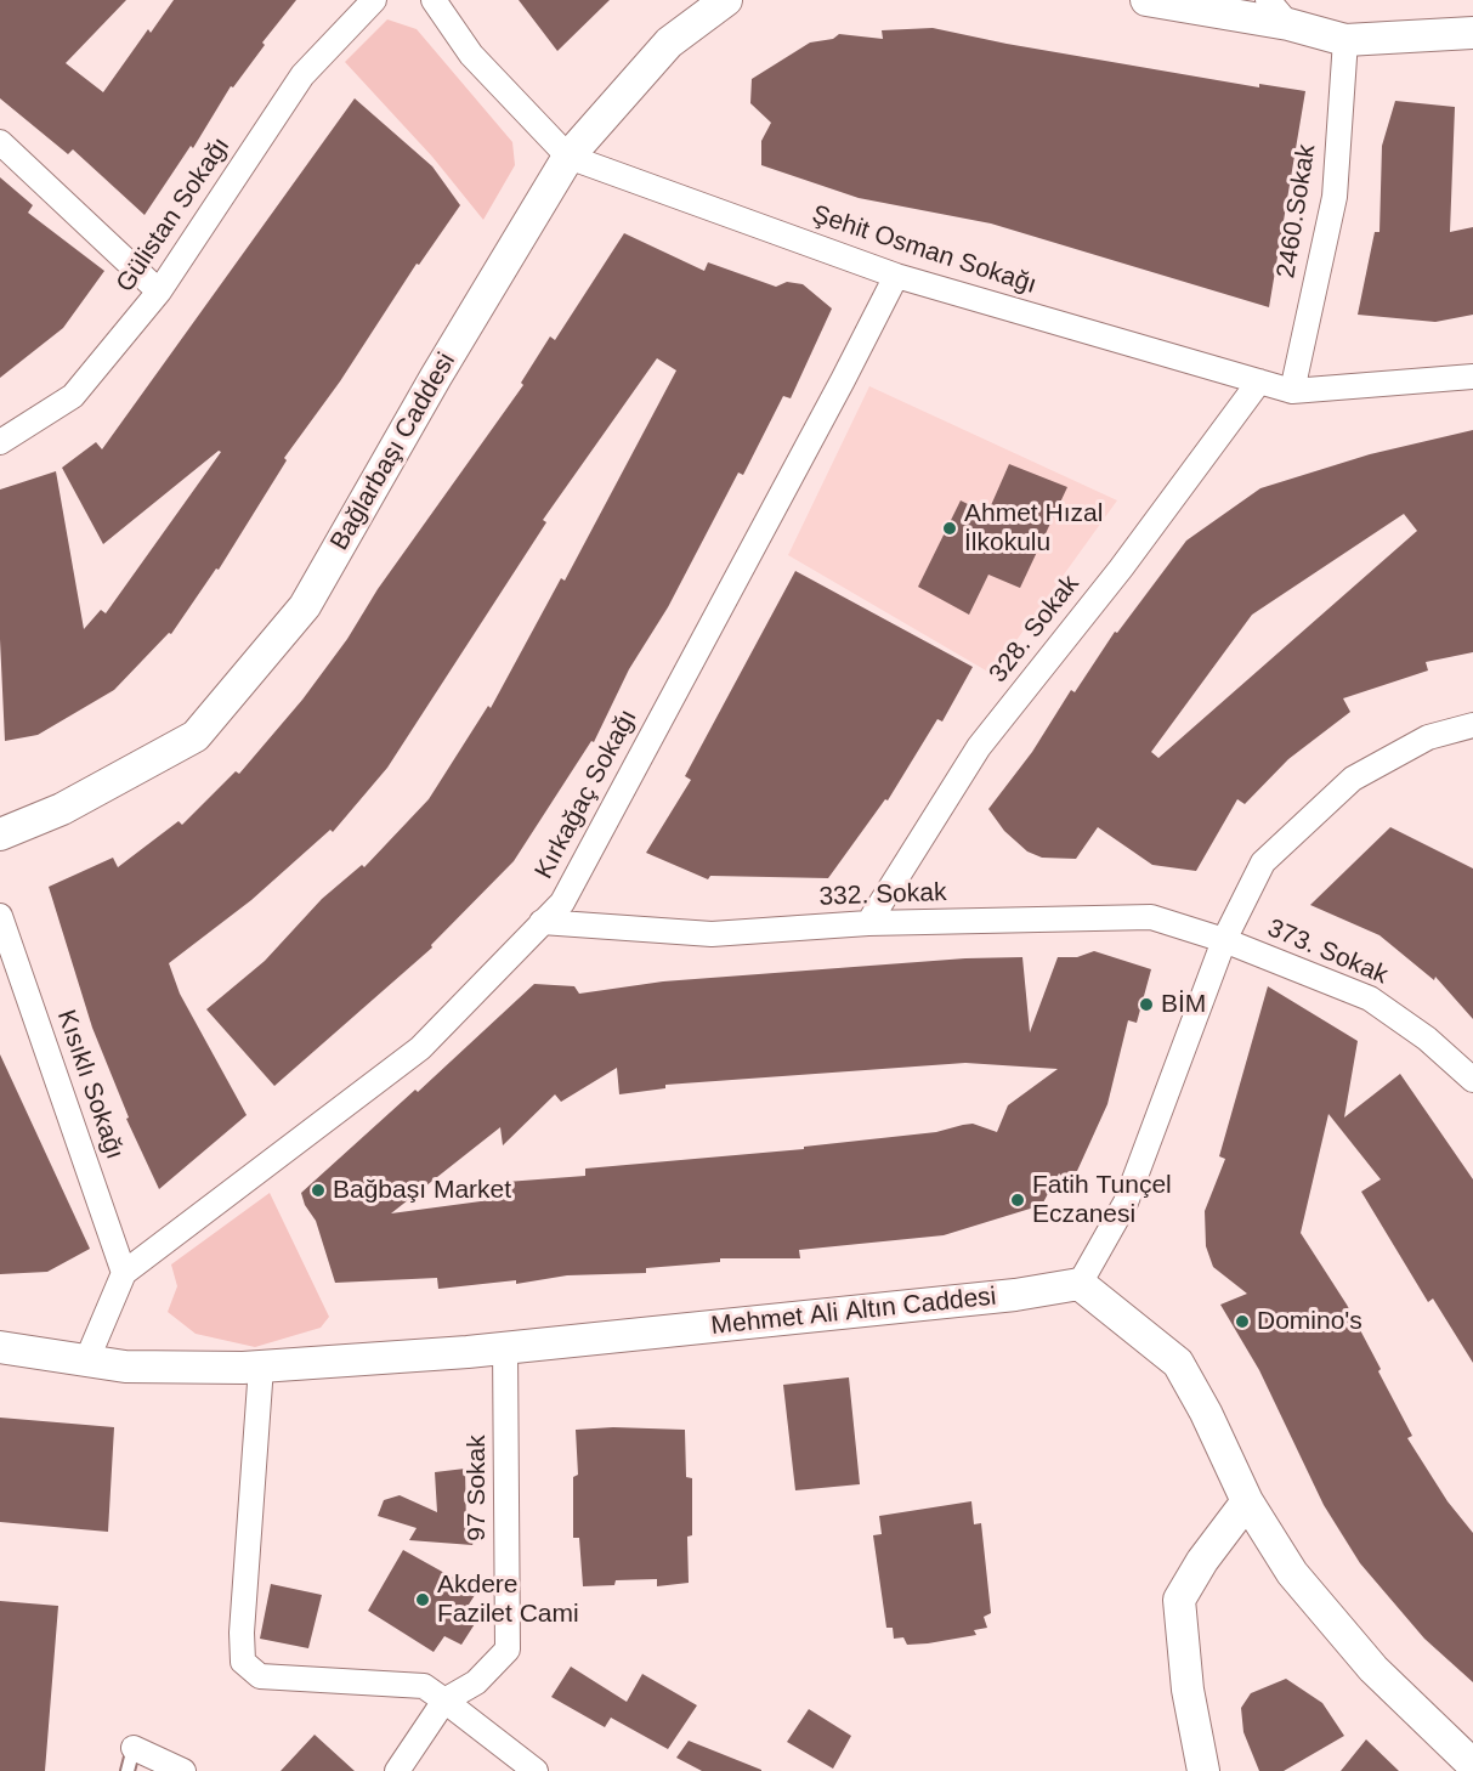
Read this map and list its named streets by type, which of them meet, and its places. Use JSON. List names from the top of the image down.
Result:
{
  "streets": {
    "street": [
      "2460.Sokak",
      "Gülistan Sokağı",
      "Şehit Osman Sokağı",
      "Bağlarbaşı Caddesi",
      "328. Sokak",
      "Kırkağaç Sokağı",
      "332. Sokak",
      "373. Sokak",
      "Kısıklı Sokağı",
      "Mehmet Ali Altın Caddesi",
      "97 Sokak"
    ]
  },
  "crossings": [
    ["2460.Sokak", "Şehit Osman Sokağı"],
    ["Şehit Osman Sokağı", "Bağlarbaşı Caddesi"],
    ["Şehit Osman Sokağı", "328. Sokak"],
    ["Şehit Osman Sokağı", "Kırkağaç Sokağı"],
    ["328. Sokak", "332. Sokak"],
    ["Kırkağaç Sokağı", "332. Sokak"],
    ["Kırkağaç Sokağı", "Kısıklı Sokağı"],
    ["Kırkağaç Sokağı", "Mehmet Ali Altın Caddesi"],
    ["332. Sokak", "373. Sokak"],
    ["Mehmet Ali Altın Caddesi", "97 Sokak"]
  ],
  "places": [
    "Ahmet Hızal İlkokulu",
    "BİM",
    "Bağbaşı Market",
    "Fatih Tunçel Eczanesi",
    "Domino's",
    "Akdere Fazilet Cami"
  ]
}
